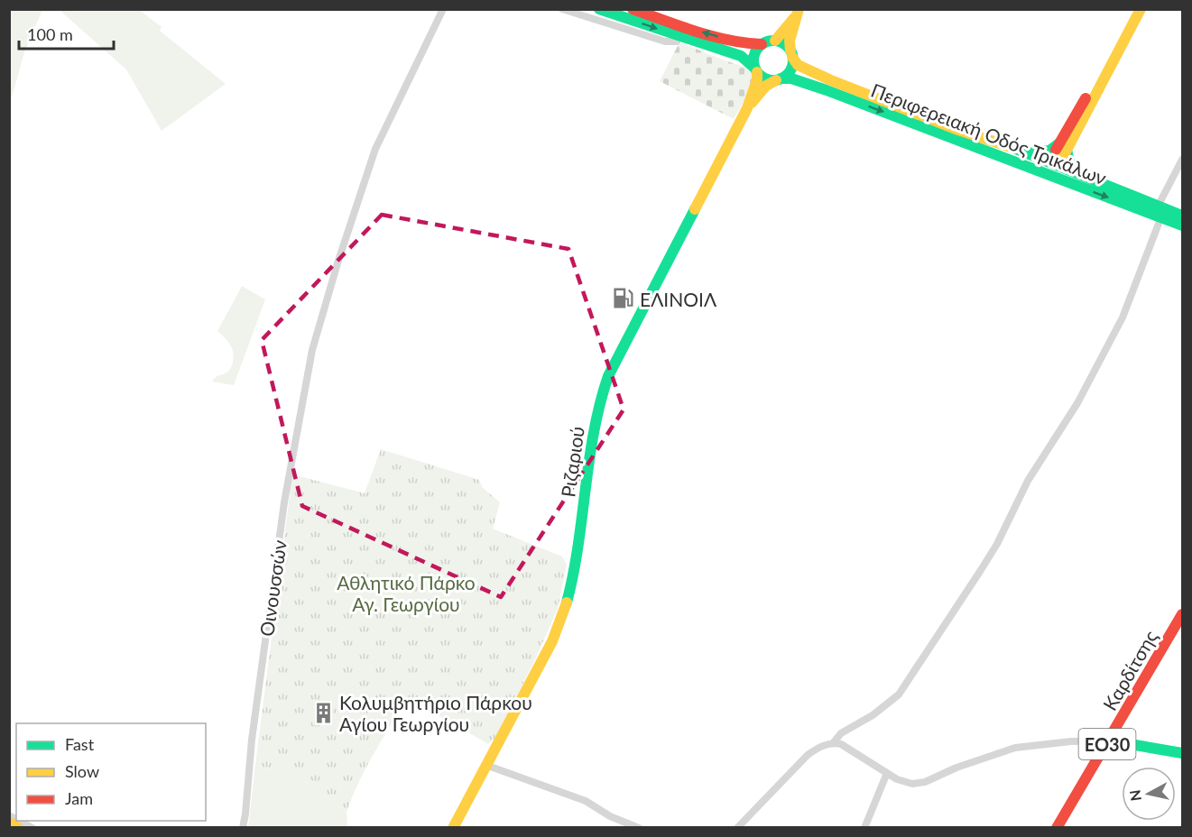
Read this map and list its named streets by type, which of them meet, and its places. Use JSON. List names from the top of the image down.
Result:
{
  "streets": {
    "main road": [
      "Περιφερειακή Οδός Τρικάλων",
      "Ριζαριού",
      "Καρδίτσης",
      "ΕΟ30"
    ],
    "street": ["Οινουσσών"]
  },
  "crossings": [
    ["Περιφερειακή Οδός Τρικάλων", "Ριζαριού"]
  ],
  "parks": ["Αθλητικό Πάρκο Αγ. Γεωργίου"],
  "places": {
    "fuel station": ["ΕΛΙΝΟΙΛ"],
    "building": ["Κολυμβητήριο Πάρκου Αγίου Γεωργίου"]
  },
  "legend": ["Fast", "Slow", "Jam"],
  "scale_bar": "100 m",
  "north": "left"
}
